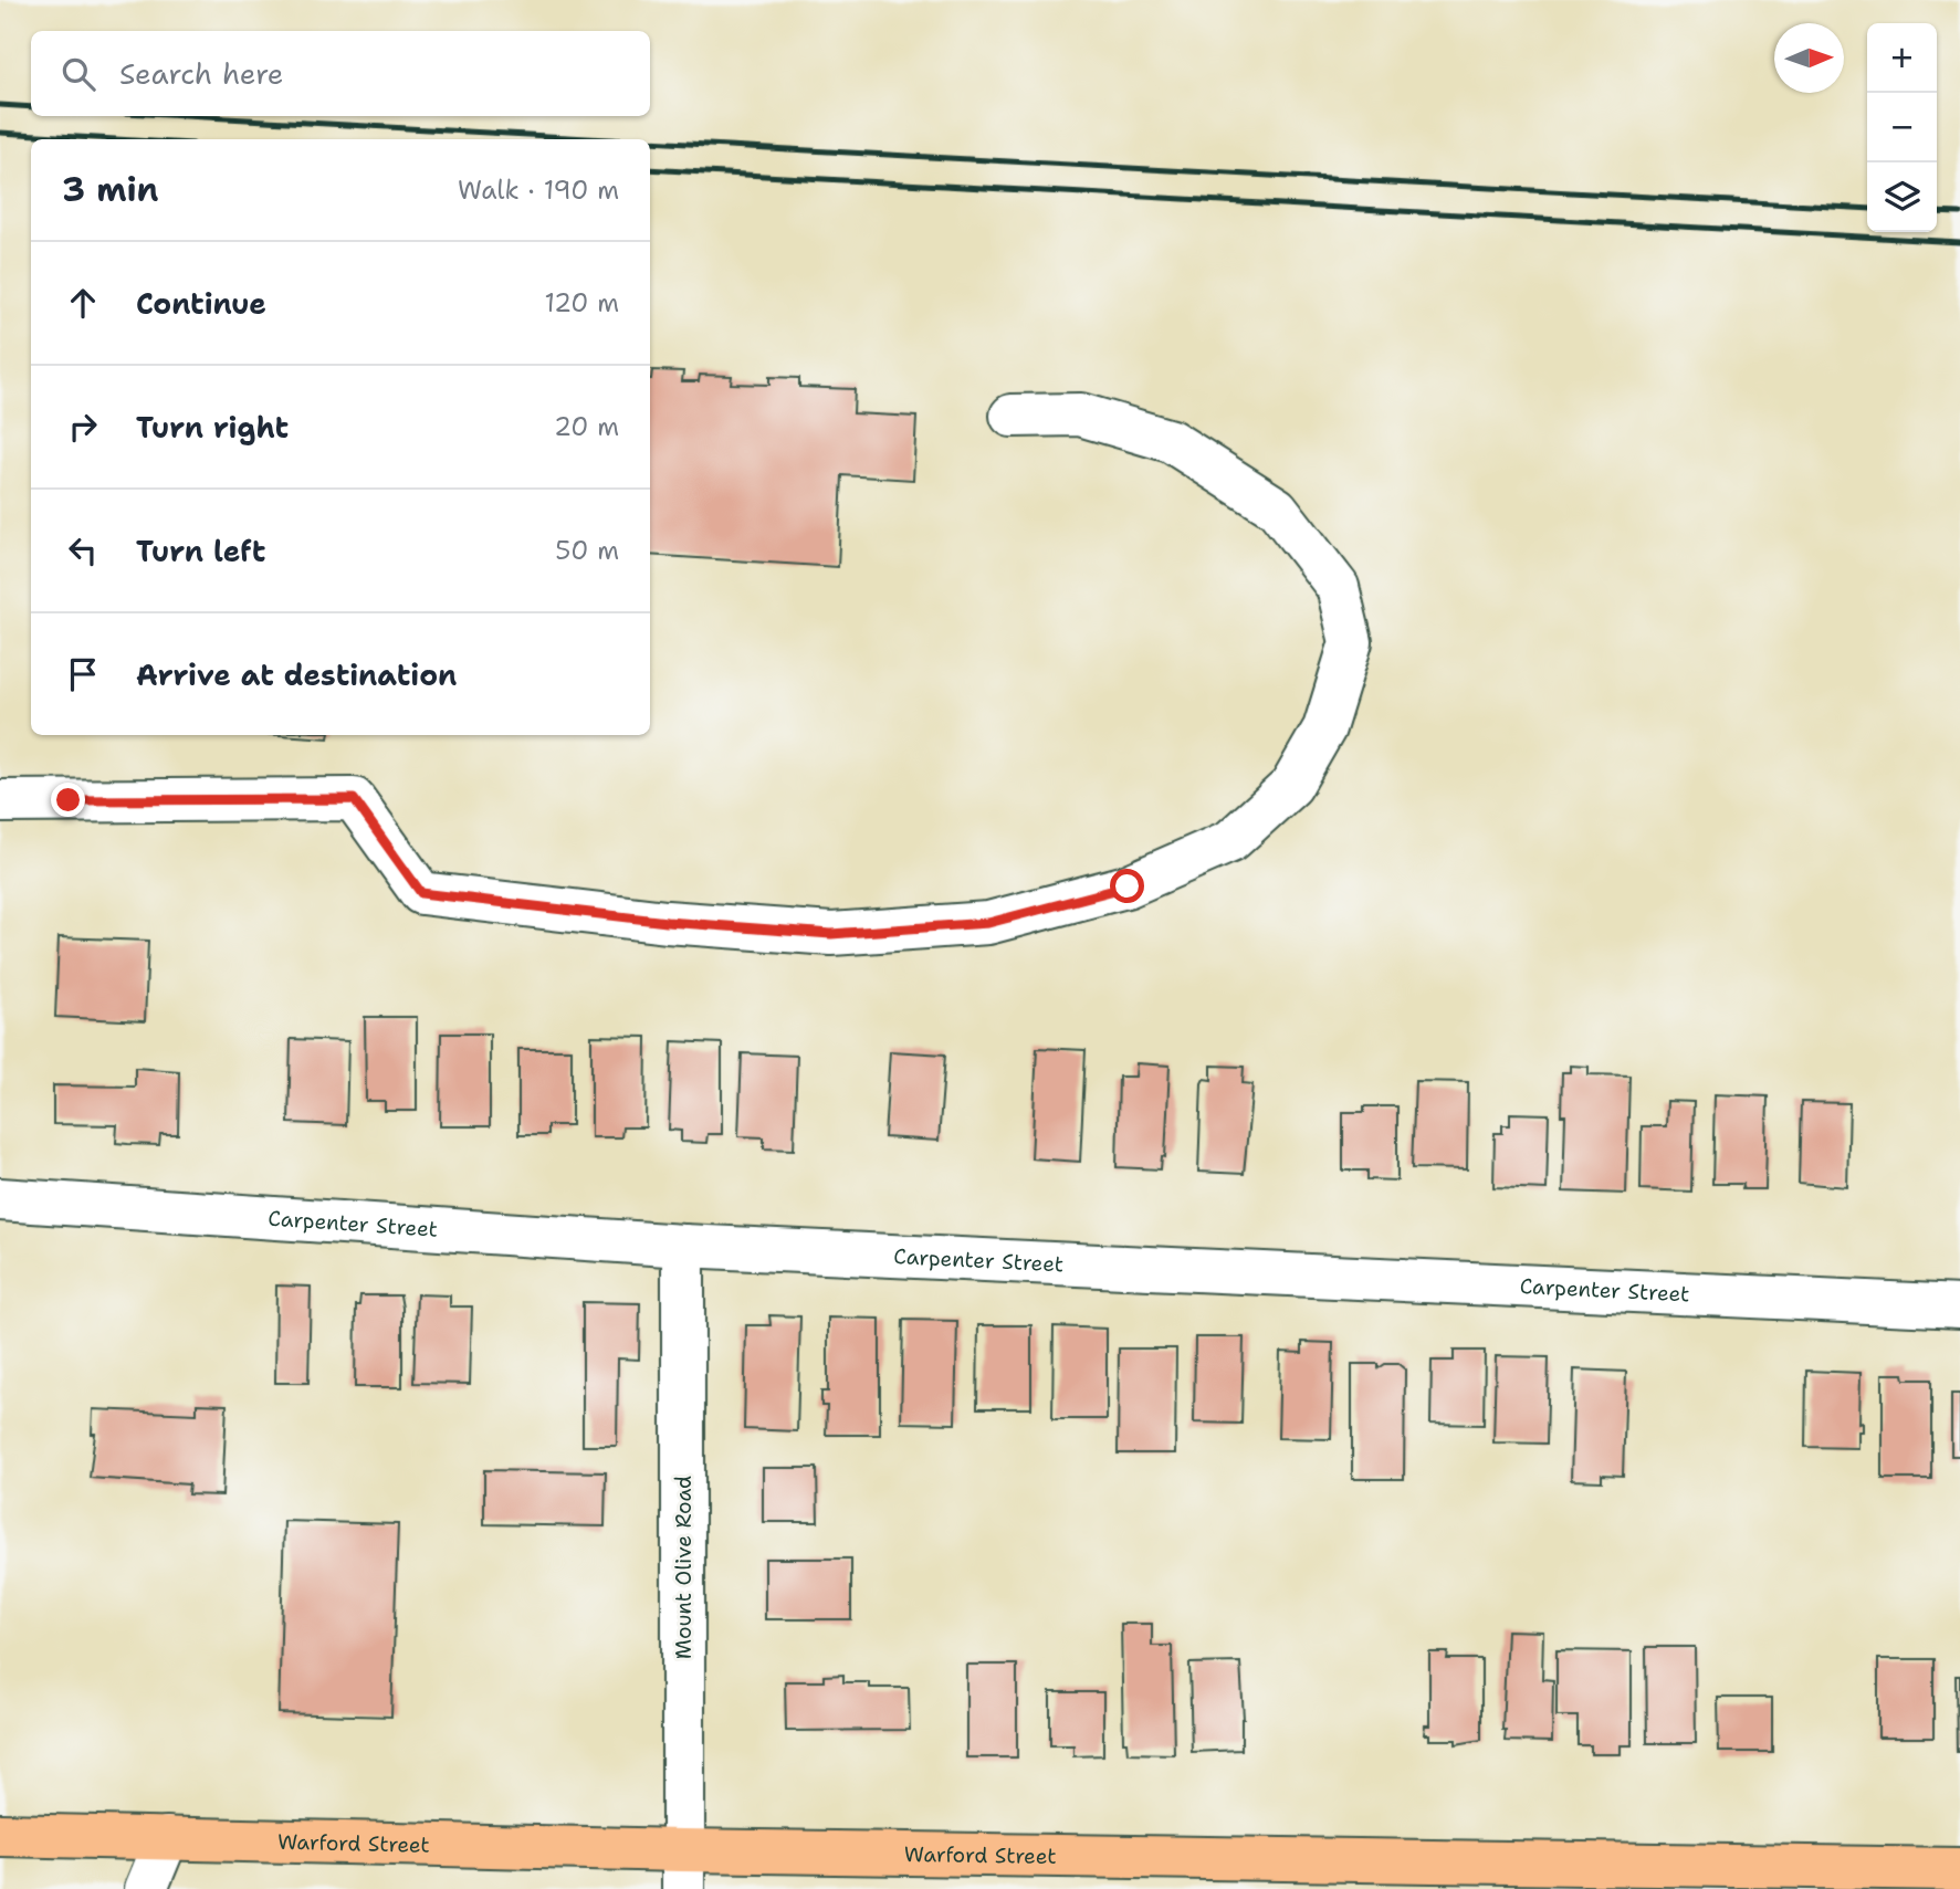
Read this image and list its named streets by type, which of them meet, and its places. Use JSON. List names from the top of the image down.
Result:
{
  "streets": {
    "main road": ["Warford Street"],
    "street": ["Carpenter Street", "Mount Olive Road"]
  },
  "crossings": [
    ["Carpenter Street", "Mount Olive Road"],
    ["Mount Olive Road", "Warford Street"]
  ],
  "north": "right",
  "page": {
    "map_buttons": ["+", "−"],
    "search": "Search here",
    "heading": ["3 min", "Walk · 190 m"],
    "list": [
      ["Continue", "120 m"],
      ["Turn right", "20 m"],
      ["Turn left", "50 m"],
      "Arrive at destination"
    ]
  }
}
